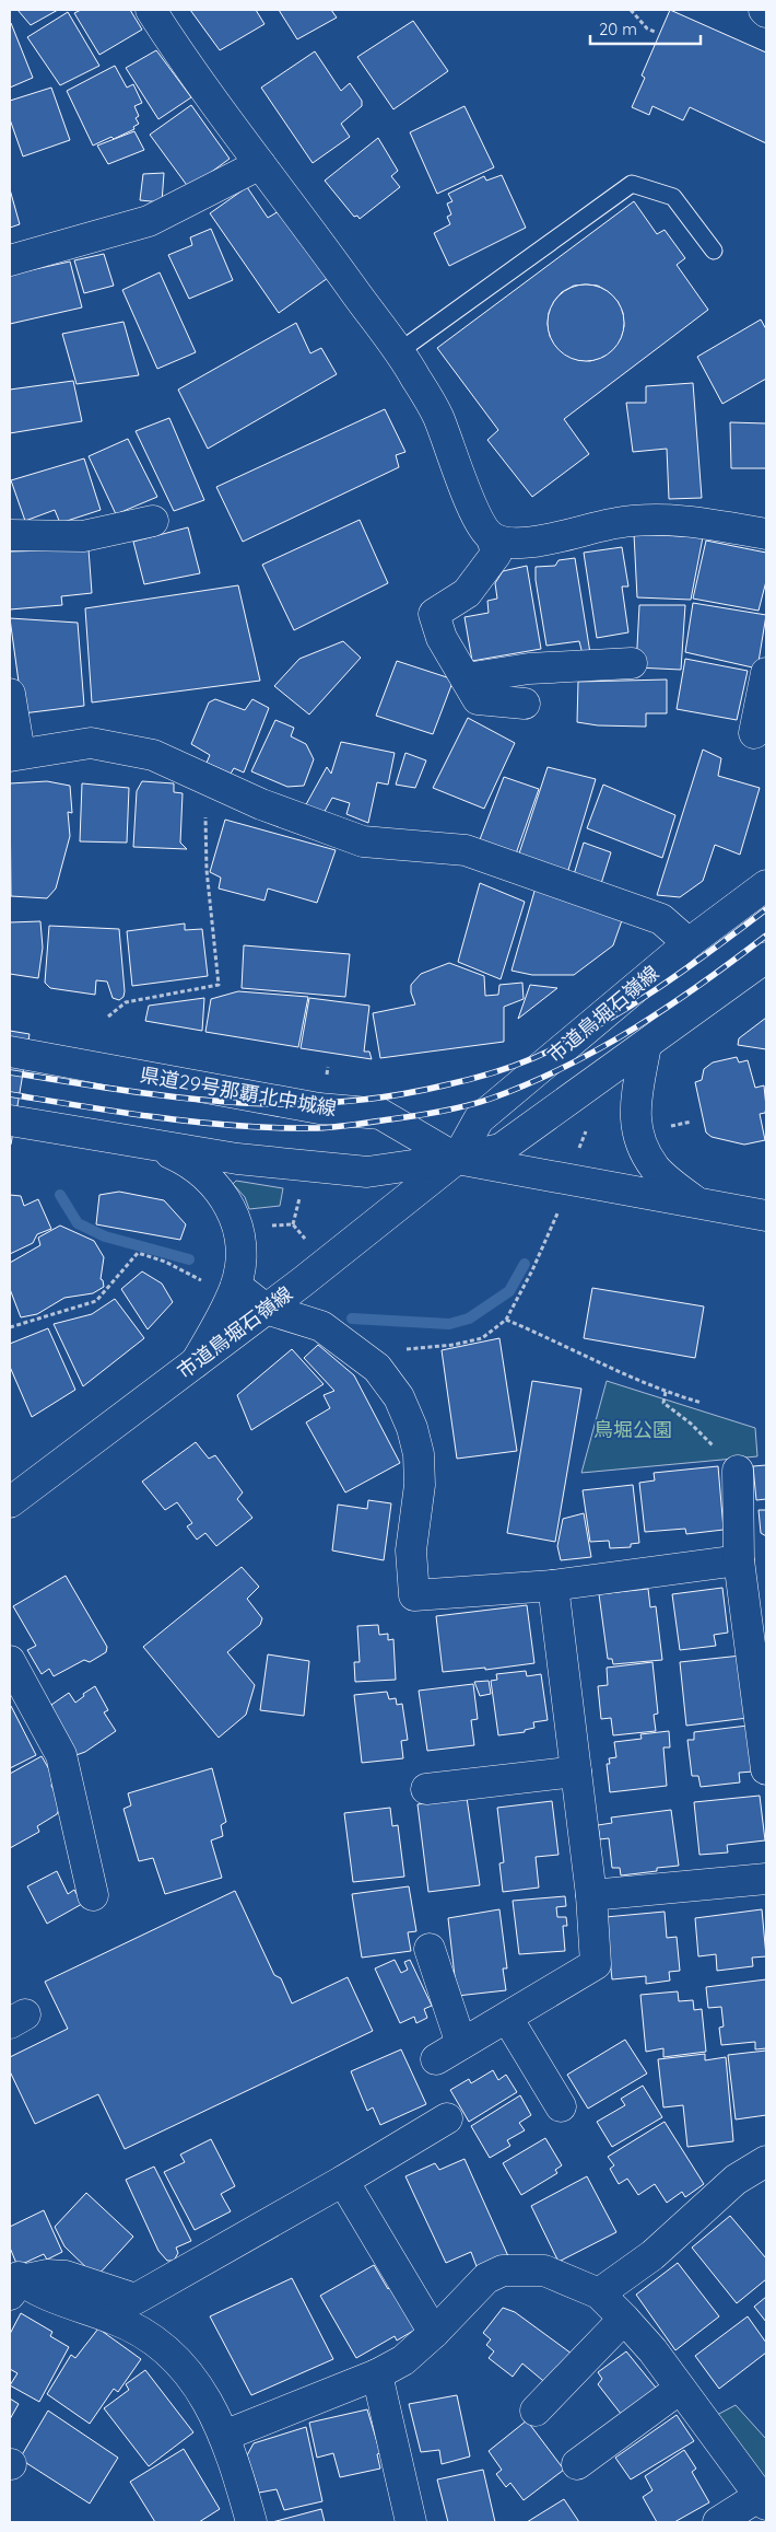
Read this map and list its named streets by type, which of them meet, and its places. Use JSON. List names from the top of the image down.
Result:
{
  "streets": {
    "street": ["市道鳥堀石嶺線", "県道29号那覇北中城線"]
  },
  "crossings": [
    ["市道鳥堀石嶺線", "県道29号那覇北中城線"]
  ],
  "parks": ["鳥堀公園"],
  "scale_bar": "20 m"
}
